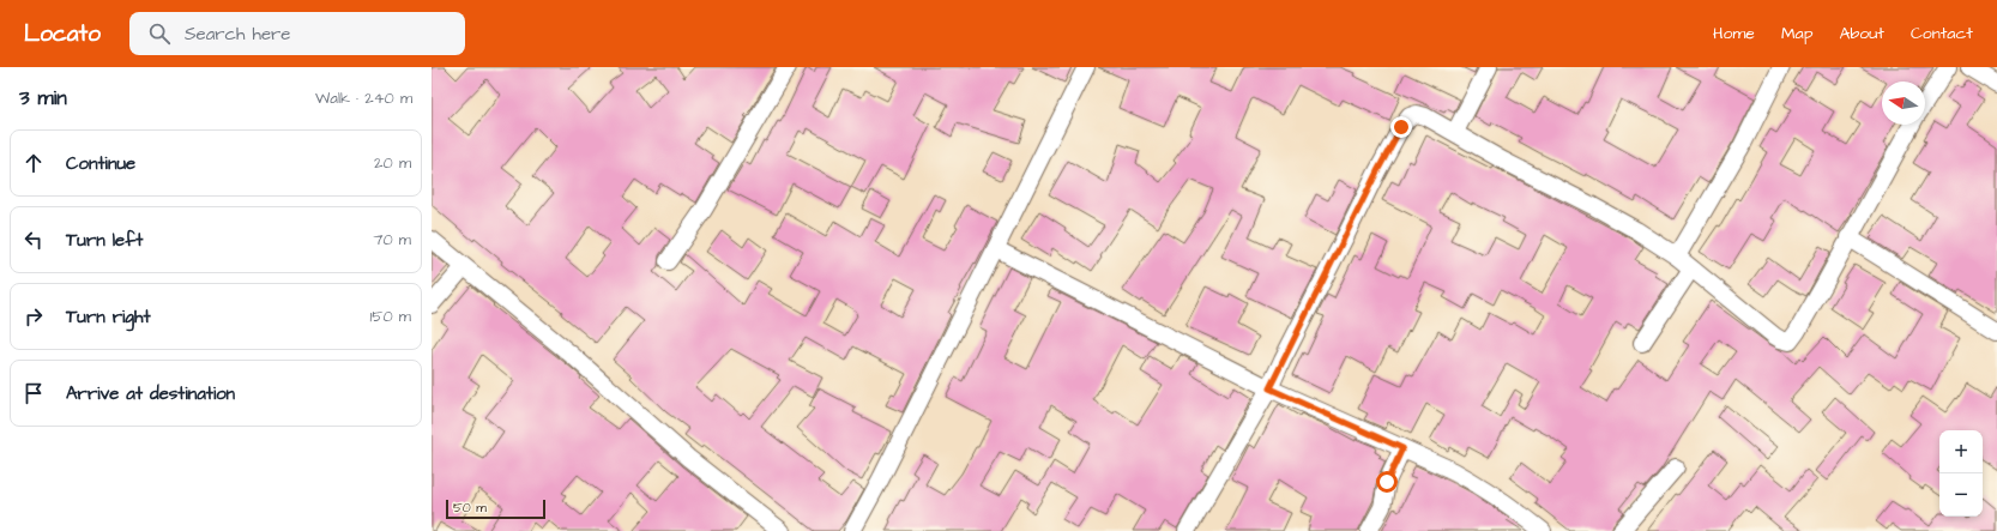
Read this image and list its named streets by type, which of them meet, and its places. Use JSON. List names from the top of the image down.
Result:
{
  "scale_bar": "50 m",
  "north": "left",
  "page": {
    "header": "Locato",
    "search": "Search here",
    "nav": [
      "Home",
      "Map",
      "About",
      "Contact"
    ],
    "heading": ["3 min", "Walk · 240 m"],
    "list": [
      ["Continue", "20 m"],
      ["Turn left", "70 m"],
      ["Turn right", "150 m"],
      "Arrive at destination"
    ],
    "map_buttons": ["+", "−"],
    "scale": "50 m"
  }
}
